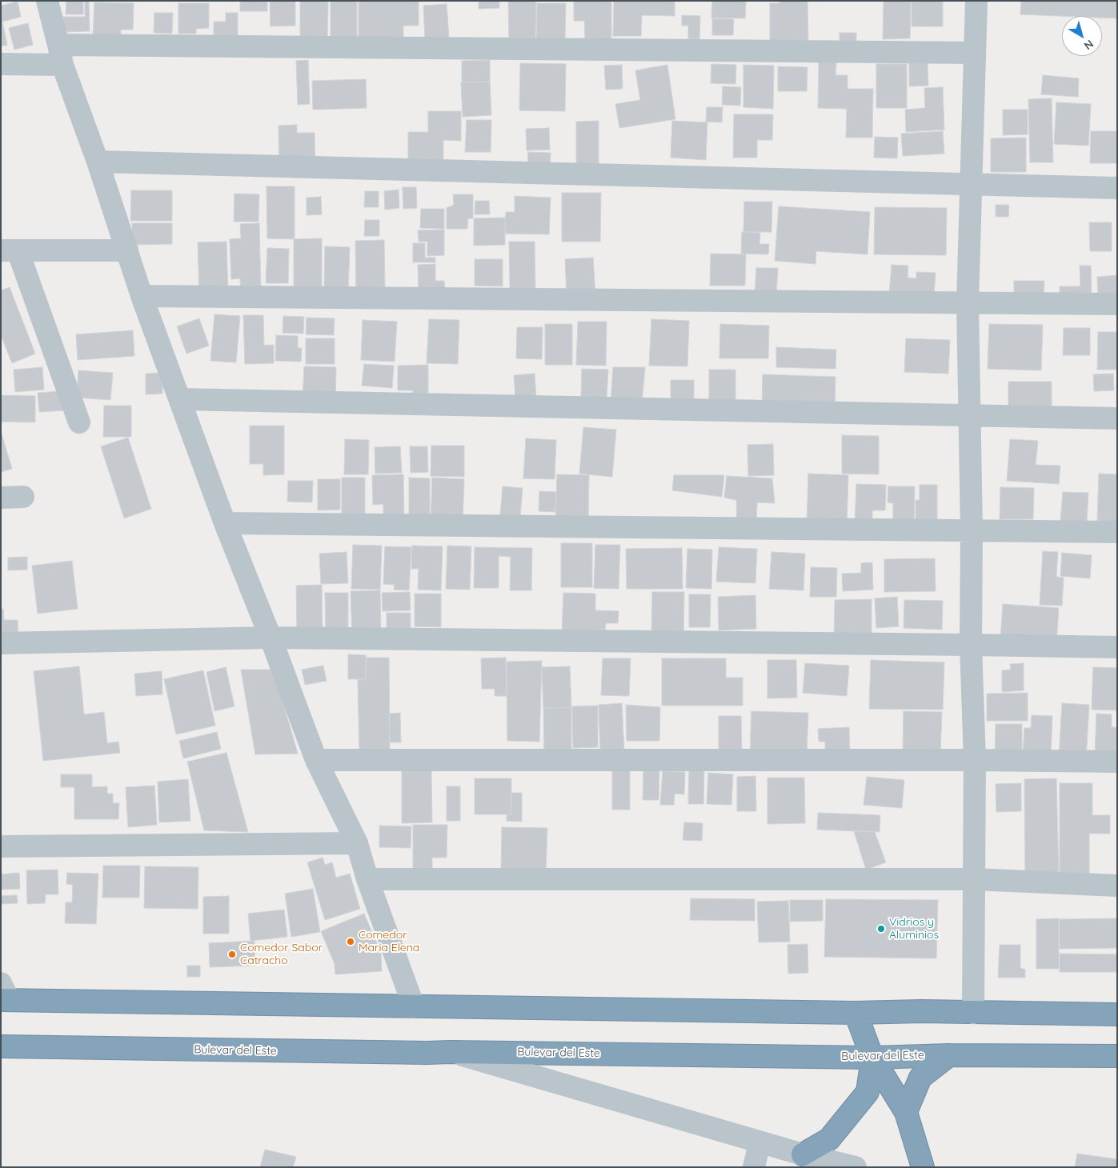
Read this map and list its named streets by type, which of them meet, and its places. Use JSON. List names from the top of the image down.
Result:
{
  "streets": {
    "highway": ["Bulevar del Este"]
  },
  "places": ["Vidrios y Aluminios", "Comedor Maria Elena", "Comedor Sabor Catracho"],
  "north": "bottom right"
}
